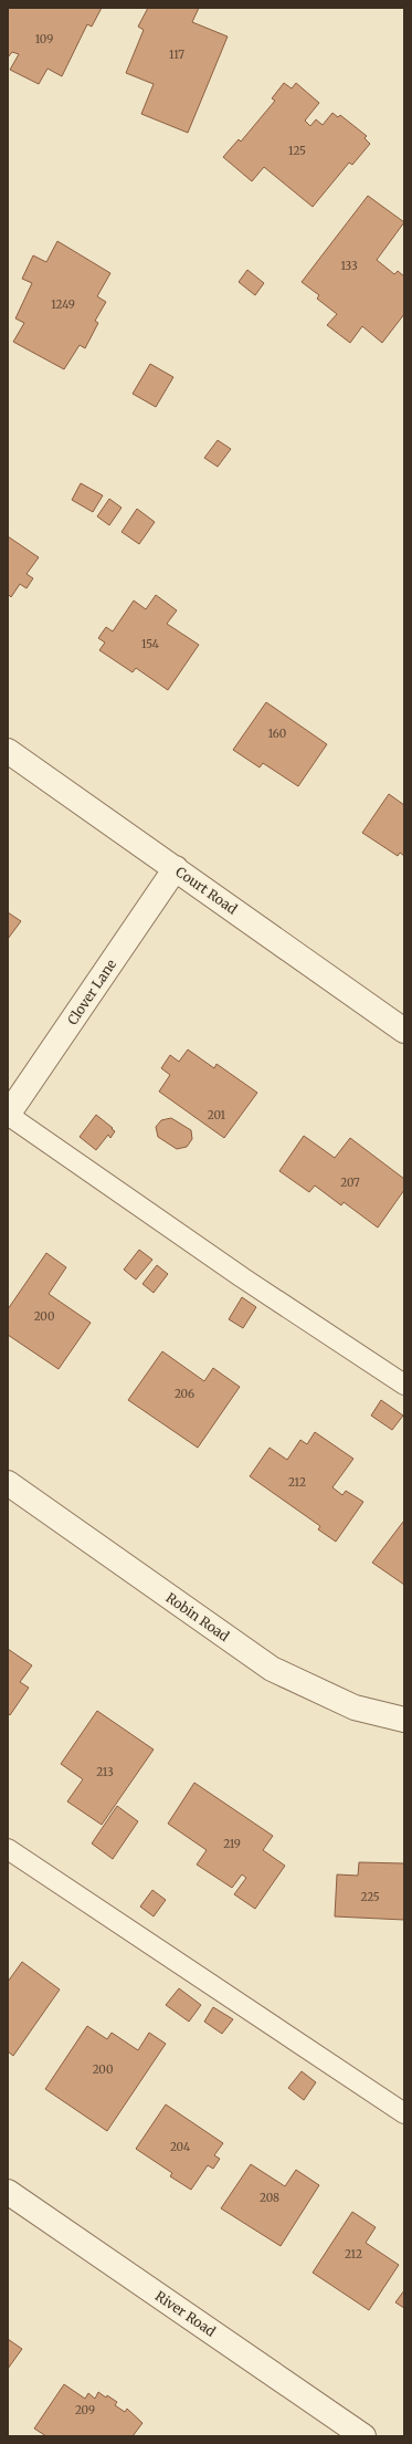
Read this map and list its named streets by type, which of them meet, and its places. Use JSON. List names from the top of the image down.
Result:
{
  "streets": {
    "street": [
      "Court Road",
      "Clover Lane",
      "Robin Road",
      "River Road"
    ]
  },
  "crossings": [
    ["Court Road", "Clover Lane"]
  ],
  "house_numbers": [
    "109",
    "117",
    "125",
    "133",
    "1249",
    "154",
    "160",
    "201",
    "207",
    "200",
    "206",
    "212",
    "213",
    "219",
    "225",
    "200",
    "204",
    "208",
    "212",
    "209"
  ]
}
